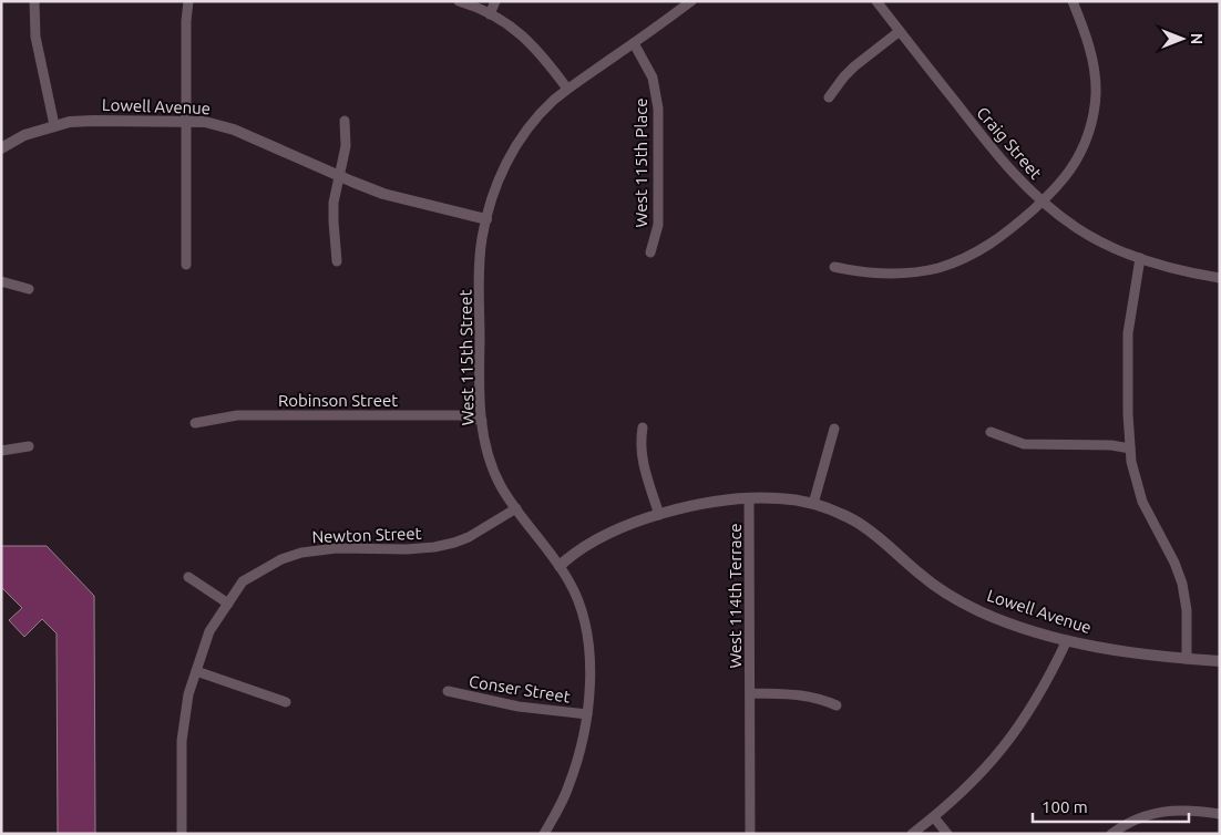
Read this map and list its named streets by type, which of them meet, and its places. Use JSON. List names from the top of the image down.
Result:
{
  "streets": {
    "street": [
      "Lowell Avenue",
      "Craig Street",
      "West 115th Place",
      "West 115th Street",
      "Robinson Street",
      "Newton Street",
      "West 114th Terrace",
      "Conser Street"
    ]
  },
  "crossings": [
    ["Lowell Avenue", "West 115th Street"],
    ["Lowell Avenue", "West 114th Terrace"],
    ["West 115th Place", "West 115th Street"],
    ["West 115th Street", "Robinson Street"],
    ["West 115th Street", "Newton Street"],
    ["West 115th Street", "Conser Street"]
  ],
  "scale_bar": "100 m",
  "north": "right"
}
